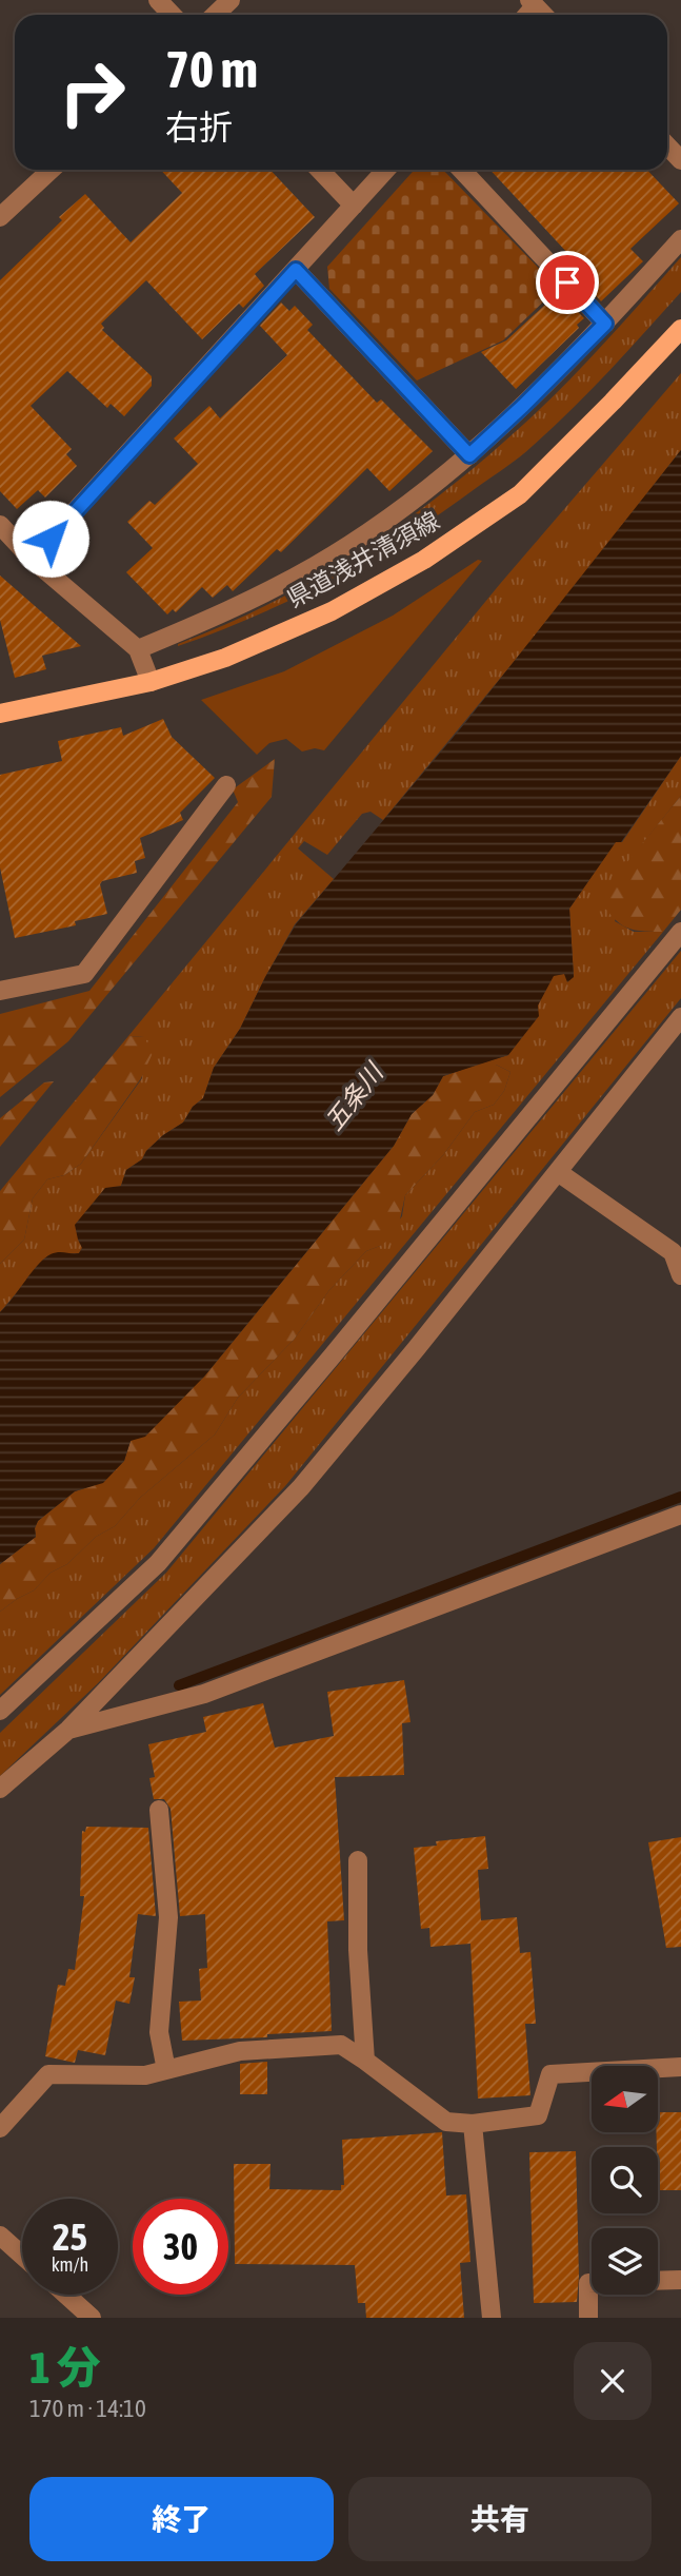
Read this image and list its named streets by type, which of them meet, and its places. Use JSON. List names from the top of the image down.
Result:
{
  "streets": {
    "main road": ["県道浅井清須線"]
  },
  "water": ["五条川"],
  "north": "left",
  "page": {
    "turn": ["70 m", "右折"],
    "speed": "25 km/h",
    "limit": "30",
    "heading": ["1 分", "170 m · 14:10"],
    "buttons": ["終了", "共有"]
  }
}
